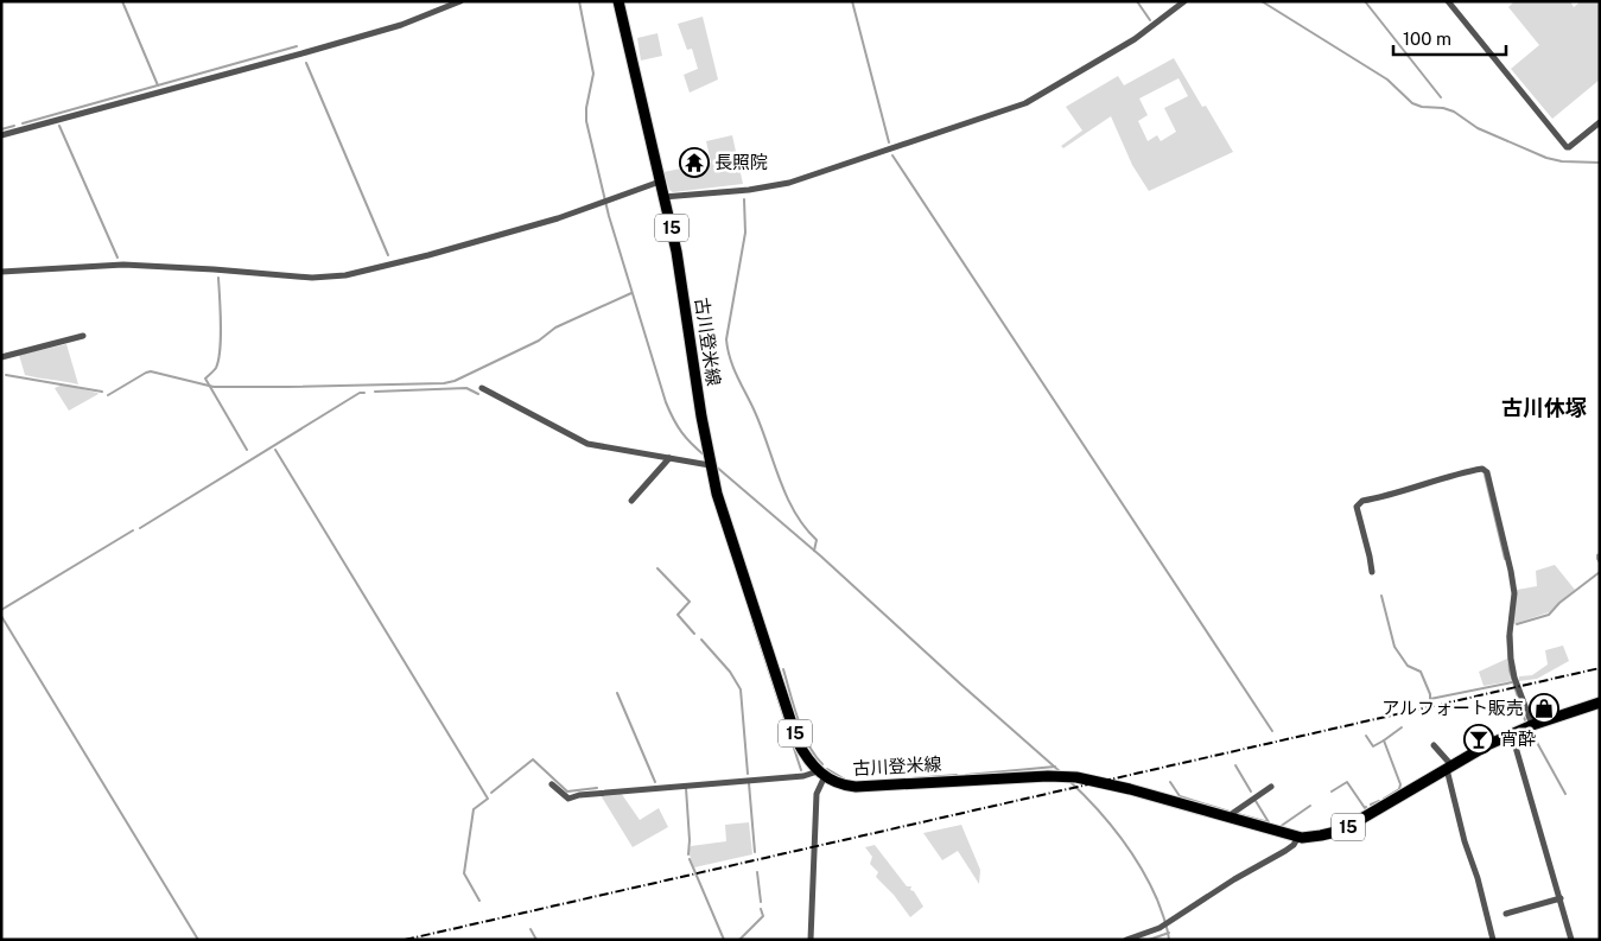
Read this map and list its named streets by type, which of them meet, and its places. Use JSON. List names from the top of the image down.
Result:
{
  "streets": {
    "main road": ["15", "古川登米線"]
  },
  "districts": ["古川休塚"],
  "places": {
    "temple": ["長照院"],
    "shop": ["アルフォート販売"],
    "bar": ["宵酔"]
  },
  "scale_bar": "100 m"
}
